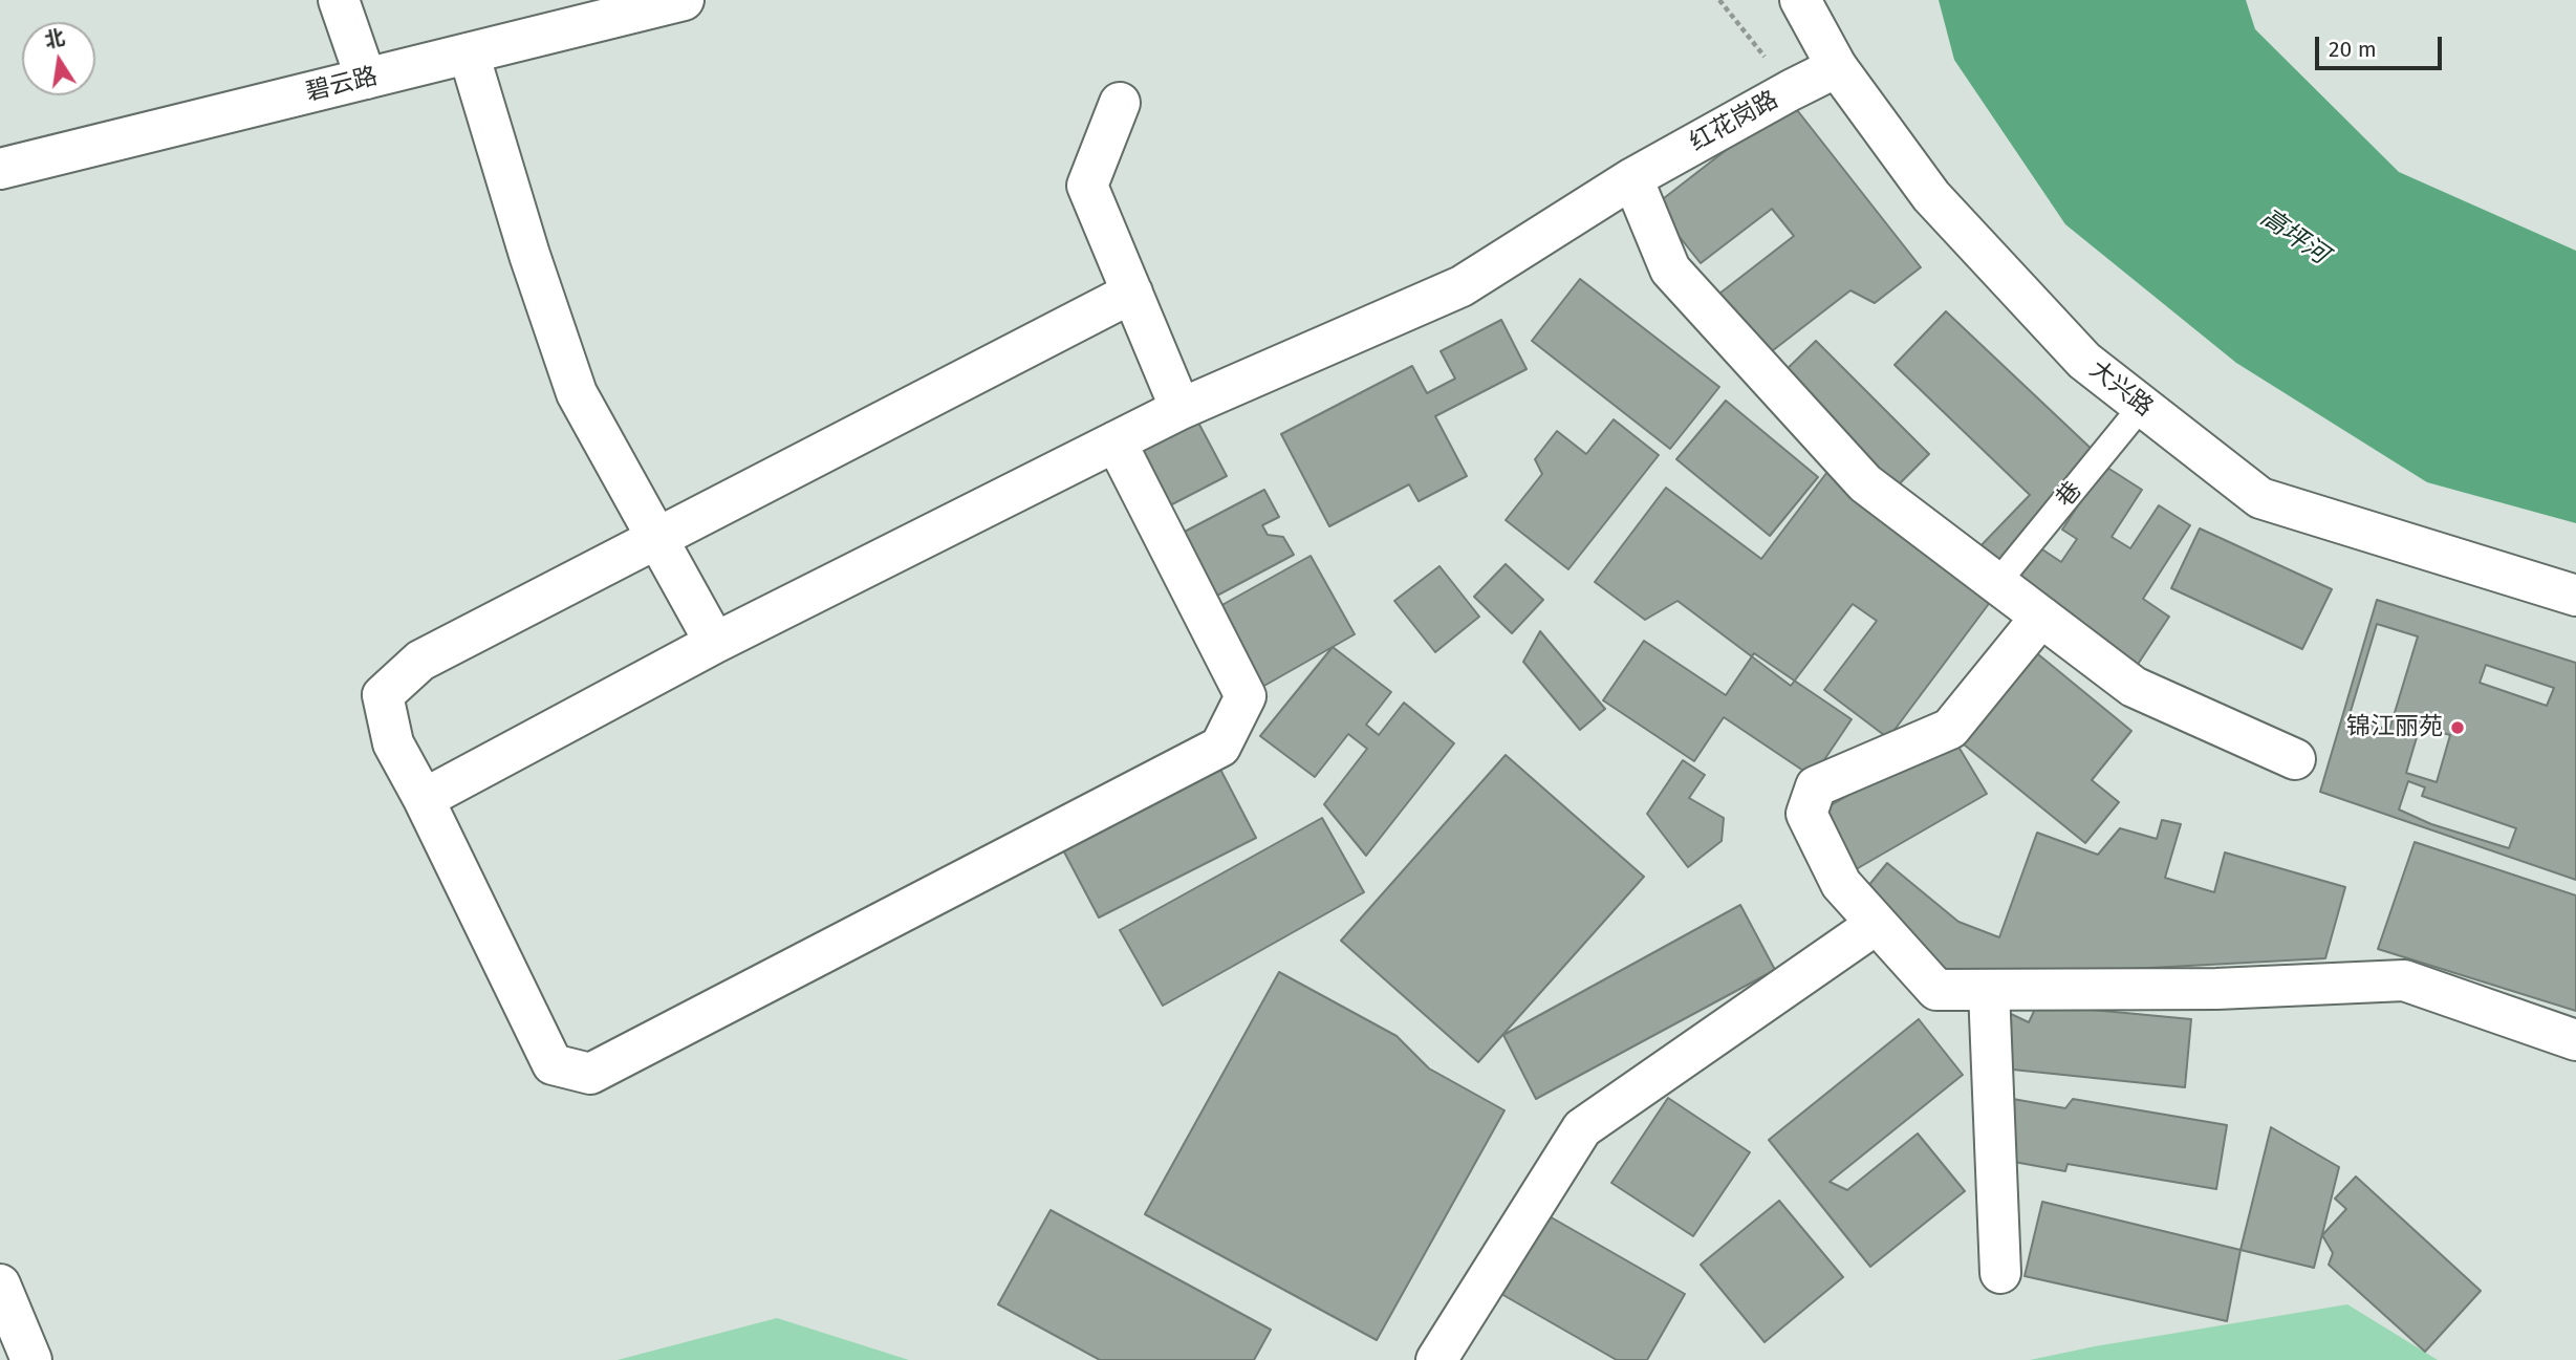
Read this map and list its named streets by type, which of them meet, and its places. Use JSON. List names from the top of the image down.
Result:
{
  "streets": {
    "street": ["碧云路", "红花岗路", "大兴路"],
    "lane": ["巷"]
  },
  "crossings": [
    ["红花岗路", "大兴路"],
    ["大兴路", "巷"]
  ],
  "water": ["高坪河"],
  "places": ["锦江丽苑"],
  "scale_bar": "20 m",
  "north": "top"
}
